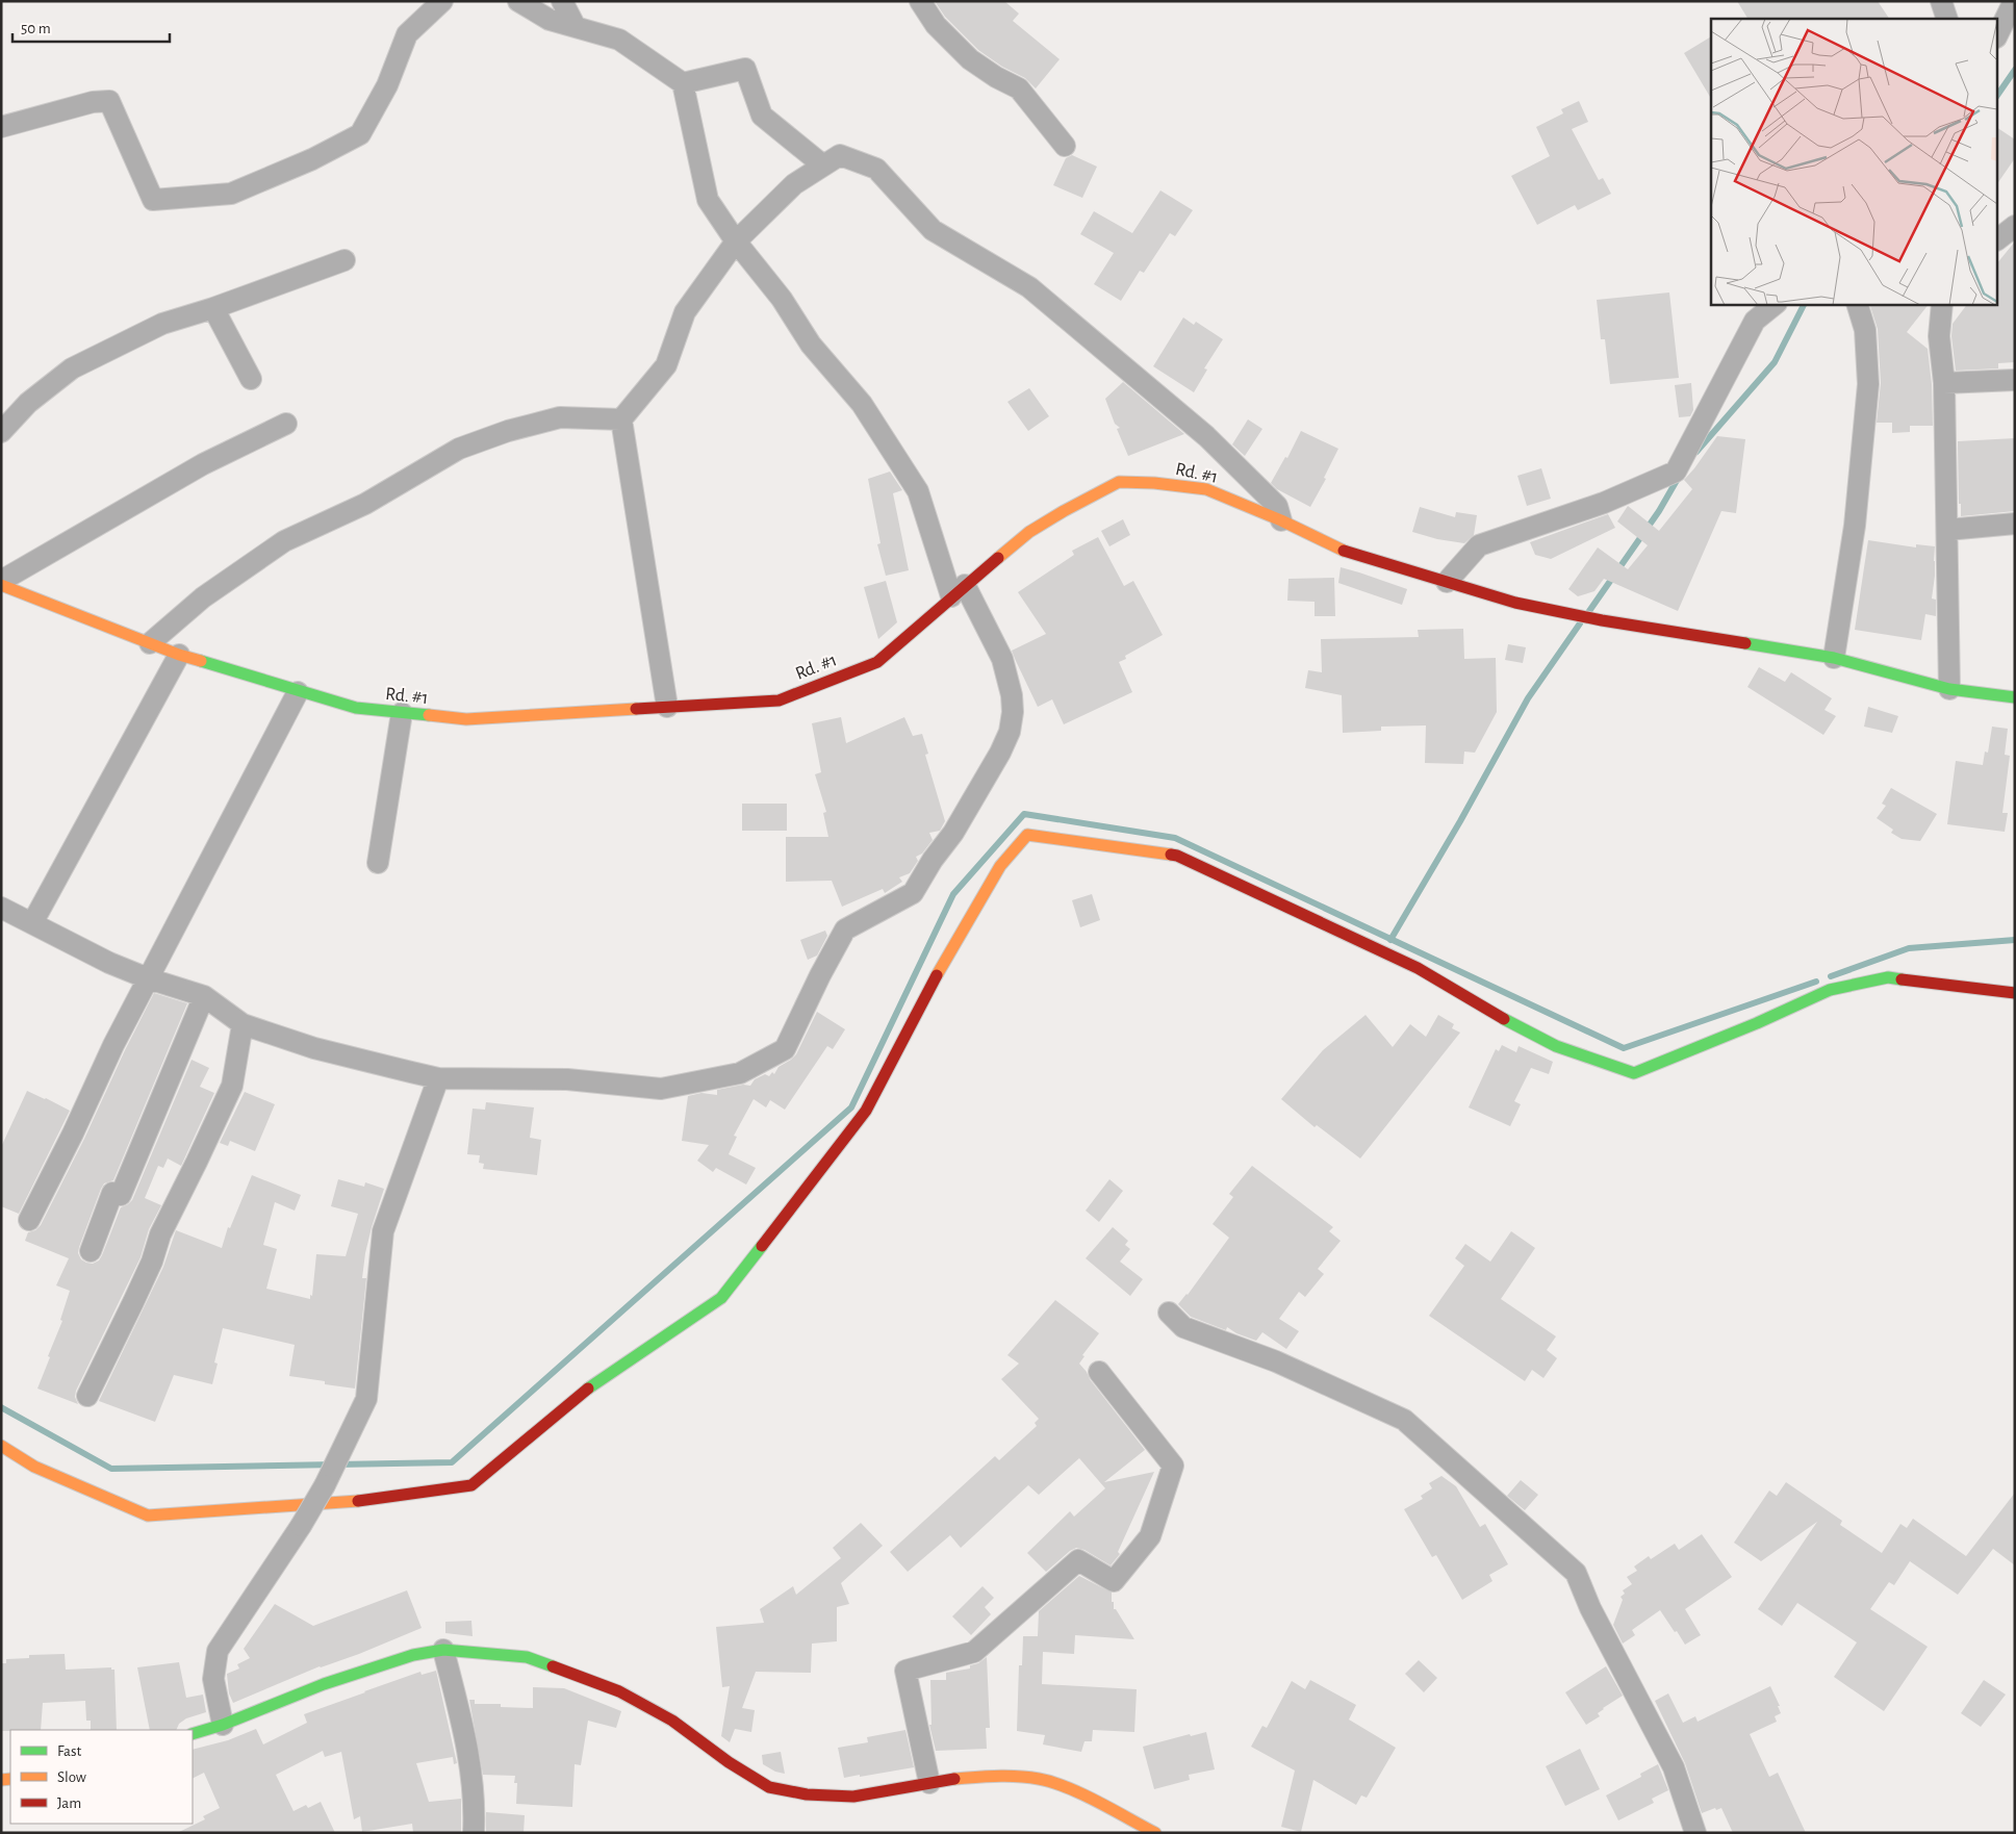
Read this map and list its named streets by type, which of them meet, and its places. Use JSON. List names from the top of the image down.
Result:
{
  "streets": {
    "street": ["Rd. #1"]
  },
  "legend": ["Fast", "Slow", "Jam"],
  "scale_bar": "50 m"
}
